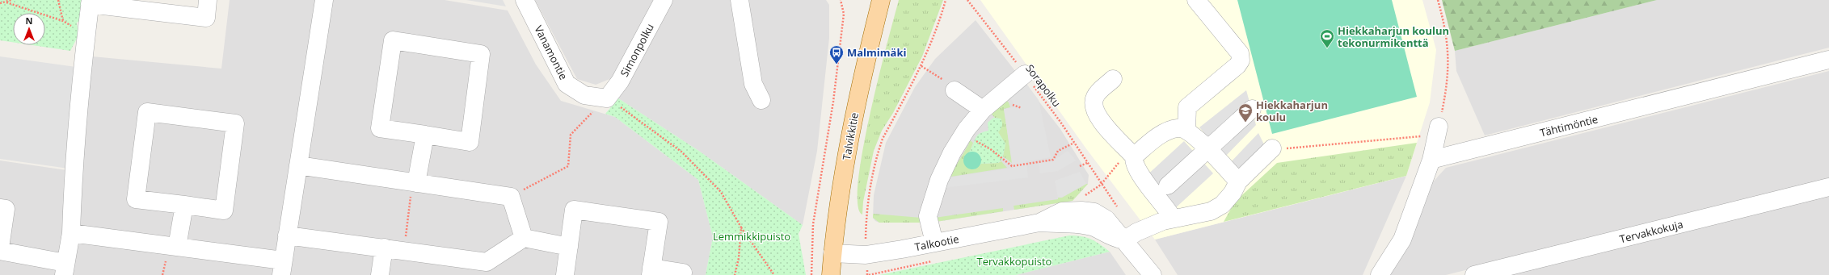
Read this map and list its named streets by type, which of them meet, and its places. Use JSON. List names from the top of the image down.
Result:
{
  "streets": {
    "main road": ["Talvikkitie"],
    "street": [
      "Simonpolku",
      "Vanamontie",
      "Tähtimöntie",
      "Tervakkokuja",
      "Talkootie"
    ],
    "path": ["Sorapolku"]
  },
  "crossings": [
    ["Simonpolku", "Vanamontie"],
    ["Talvikkitie", "Talkootie"]
  ],
  "parks": ["Lemmikkipuisto", "Tervakkopuisto"],
  "places": {
    "sports": ["Hiekkaharjun koulun tekonurmikenttä"],
    "bus stop": ["Malmimäki"],
    "school or university": ["Hiekkaharjun koulu"]
  },
  "north": "top"
}
